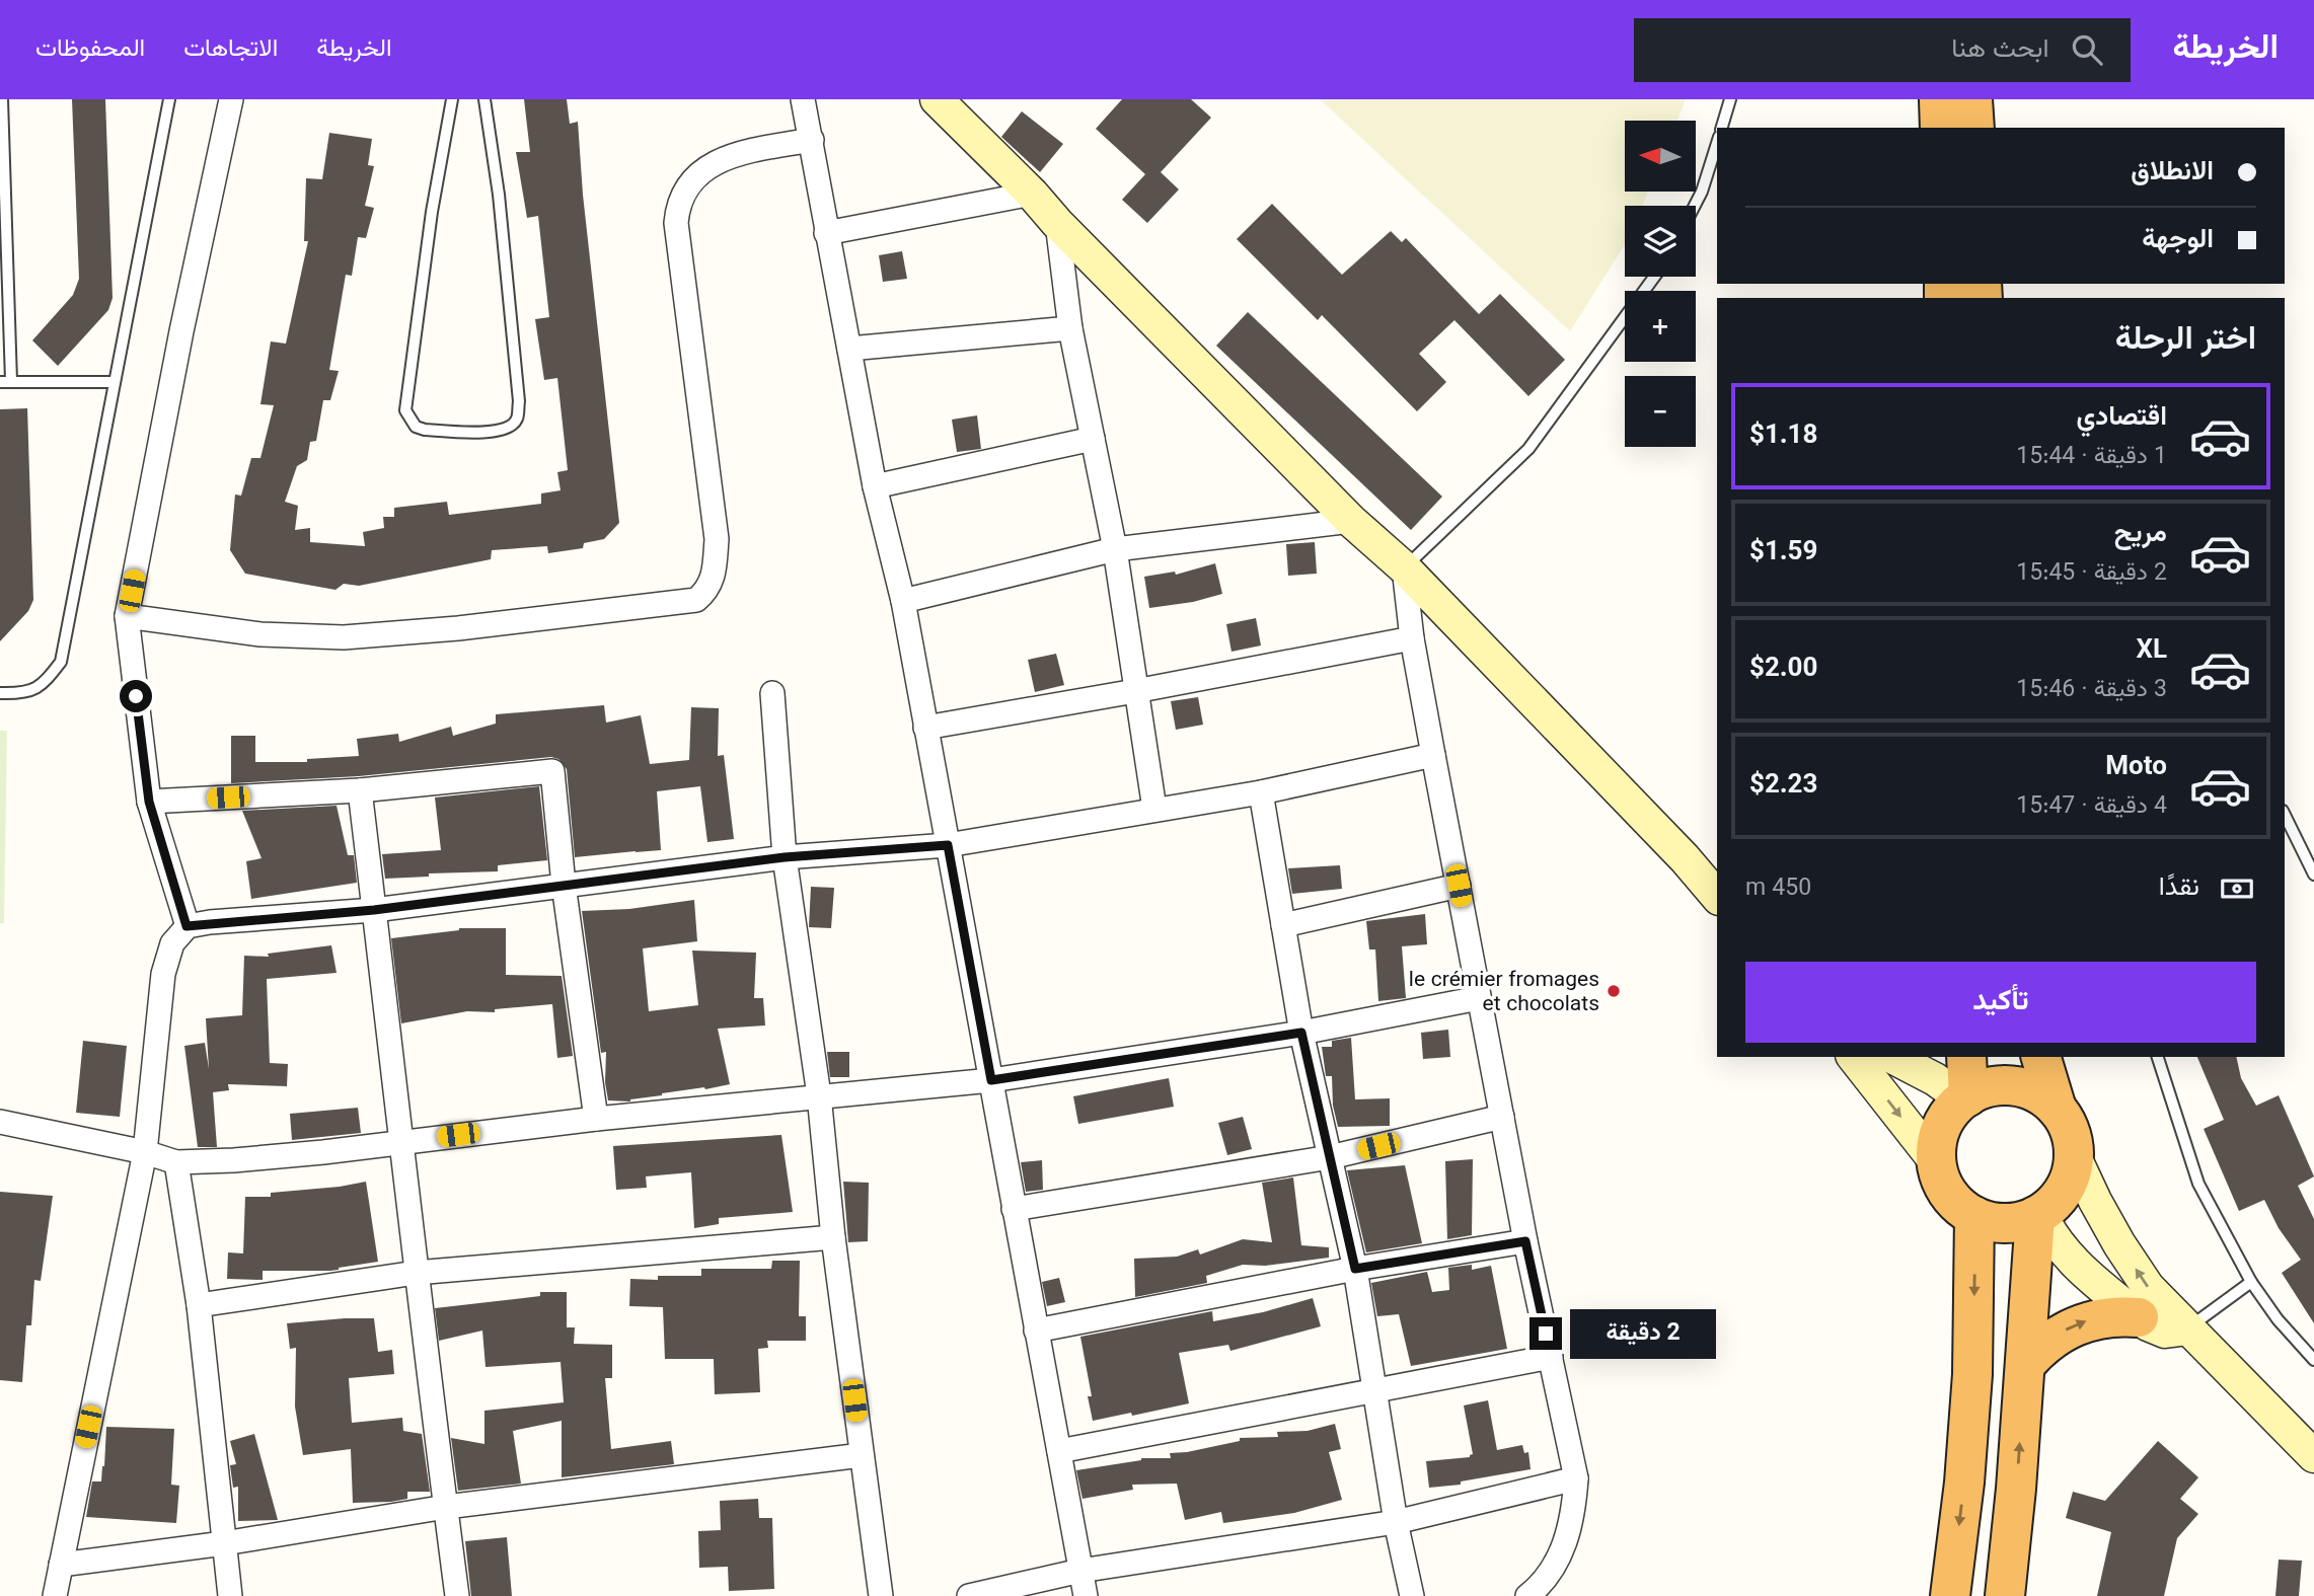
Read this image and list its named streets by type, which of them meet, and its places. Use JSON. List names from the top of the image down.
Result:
{
  "places": ["le crémier fromages et chocolats"],
  "north": "left",
  "page": {
    "header": "الخريطة",
    "search": "ابحث هنا",
    "nav": ["الخريطة", "الاتجاهات", "المحفوظات"],
    "map_buttons": ["+", "−"],
    "banner": ["الانطلاق", "الوجهة"],
    "heading": "اختر الرحلة",
    "list": [
      {
        "name": "اقتصادي",
        "note": "1 دقيقة · 15:44",
        "value": "$1.18"
      },
      {
        "name": "مريح",
        "note": "2 دقيقة · 15:45",
        "value": "$1.59"
      },
      {
        "name": "XL",
        "note": "3 دقيقة · 15:46",
        "value": "$2.00"
      },
      {
        "name": "Moto",
        "note": "4 دقيقة · 15:47",
        "value": "$2.23"
      }
    ],
    "pay": ["نقدًا", "450 m"],
    "buttons": "تأكيد",
    "bubble": "2 دقيقة"
  }
}
